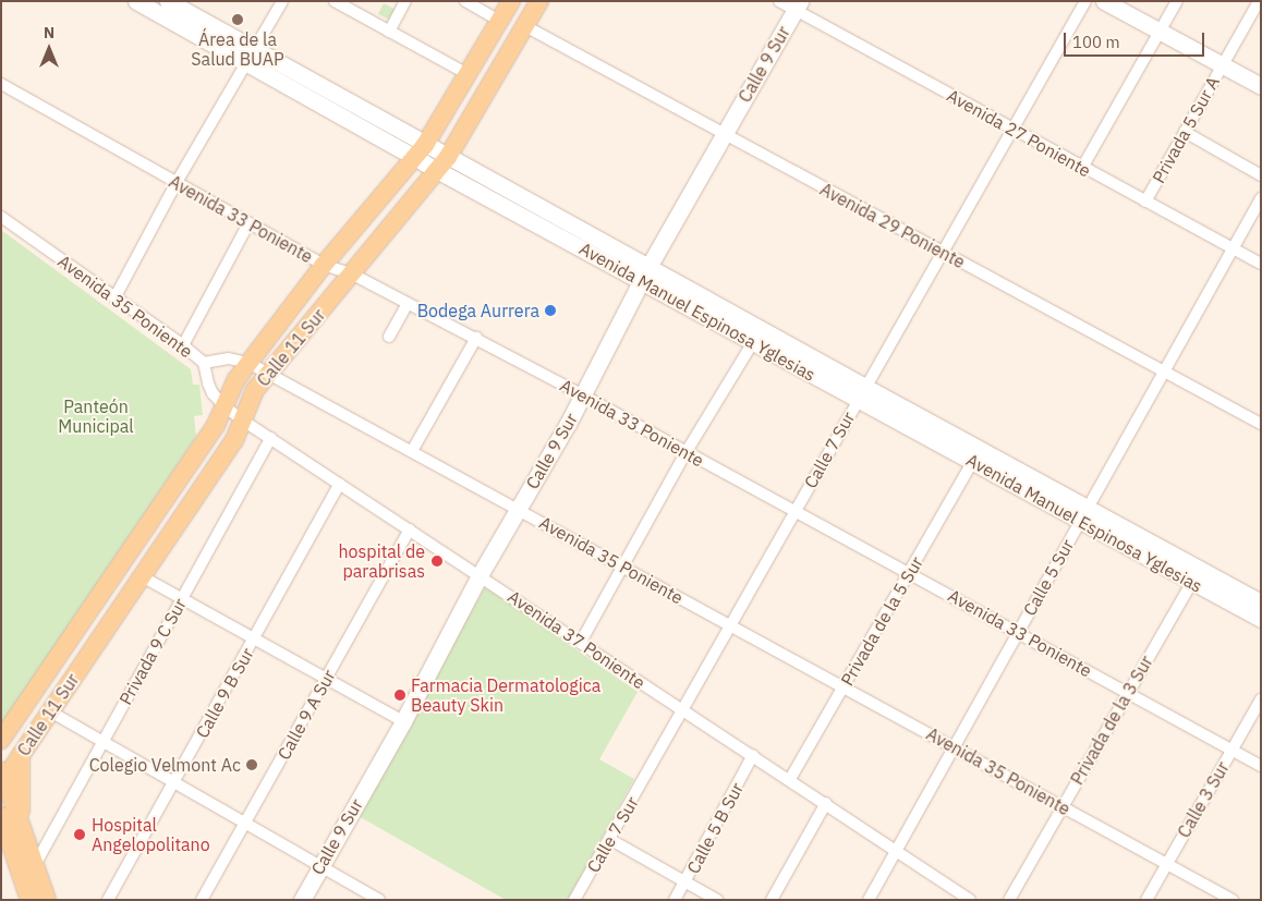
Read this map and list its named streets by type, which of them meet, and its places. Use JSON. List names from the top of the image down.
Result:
{
  "streets": {
    "main road": ["Calle 9 Sur", "Avenida Manuel Espinosa Yglesias", "Calle 11 Sur"],
    "street": [
      "Privada 5 Sur A",
      "Avenida 27 Poniente",
      "Avenida 33 Poniente",
      "Avenida 29 Poniente",
      "Avenida 35 Poniente",
      "Calle 7 Sur",
      "Calle 5 Sur",
      "Privada de la 5 Sur",
      "Avenida 37 Poniente",
      "Privada 9 C Sur",
      "Calle 9 B Sur",
      "Calle 9 A Sur",
      "Privada de la 3 Sur",
      "Calle 3 Sur",
      "Calle 5 B Sur"
    ]
  },
  "crossings": [
    ["Calle 9 Sur", "Avenida 27 Poniente"],
    ["Calle 9 Sur", "Avenida 33 Poniente"],
    ["Calle 9 Sur", "Avenida 29 Poniente"],
    ["Calle 9 Sur", "Avenida 35 Poniente"],
    ["Calle 9 Sur", "Avenida Manuel Espinosa Yglesias"],
    ["Calle 9 Sur", "Avenida 37 Poniente"],
    ["Privada 5 Sur A", "Avenida 27 Poniente"],
    ["Avenida 27 Poniente", "Calle 7 Sur"],
    ["Avenida 27 Poniente", "Calle 5 Sur"],
    ["Avenida 33 Poniente", "Calle 11 Sur"],
    ["Avenida 33 Poniente", "Calle 7 Sur"],
    ["Avenida 33 Poniente", "Calle 5 Sur"],
    ["Avenida 33 Poniente", "Privada de la 5 Sur"],
    ["Avenida 33 Poniente", "Privada de la 3 Sur"],
    ["Avenida 33 Poniente", "Calle 3 Sur"],
    ["Avenida 29 Poniente", "Calle 11 Sur"],
    ["Avenida 29 Poniente", "Calle 7 Sur"],
    ["Avenida 29 Poniente", "Calle 5 Sur"],
    ["Avenida 35 Poniente", "Calle 11 Sur"],
    ["Avenida 35 Poniente", "Calle 7 Sur"],
    ["Avenida 35 Poniente", "Calle 5 Sur"],
    ["Avenida 35 Poniente", "Privada de la 5 Sur"],
    ["Avenida 35 Poniente", "Avenida 37 Poniente"],
    ["Avenida 35 Poniente", "Privada de la 3 Sur"],
    ["Avenida 35 Poniente", "Calle 3 Sur"],
    ["Avenida Manuel Espinosa Yglesias", "Calle 11 Sur"],
    ["Avenida Manuel Espinosa Yglesias", "Calle 7 Sur"],
    ["Avenida Manuel Espinosa Yglesias", "Calle 5 Sur"],
    ["Avenida Manuel Espinosa Yglesias", "Privada de la 5 Sur"],
    ["Avenida Manuel Espinosa Yglesias", "Privada de la 3 Sur"],
    ["Calle 11 Sur", "Avenida 37 Poniente"],
    ["Calle 7 Sur", "Avenida 37 Poniente"],
    ["Calle 5 Sur", "Avenida 37 Poniente"],
    ["Privada de la 5 Sur", "Avenida 37 Poniente"],
    ["Avenida 37 Poniente", "Privada 9 C Sur"],
    ["Avenida 37 Poniente", "Calle 9 B Sur"],
    ["Avenida 37 Poniente", "Calle 9 A Sur"],
    ["Avenida 37 Poniente", "Calle 5 B Sur"]
  ],
  "parks": ["Panteón Municipal"],
  "places": [
    "Área de la Salud BUAP",
    "Bodega Aurrera",
    "hospital de parabrisas",
    "Farmacia Dermatologica Beauty Skin",
    "Colegio Velmont Ac",
    "Hospital Angelopolitano"
  ],
  "scale_bar": "100 m",
  "north": "top"
}
